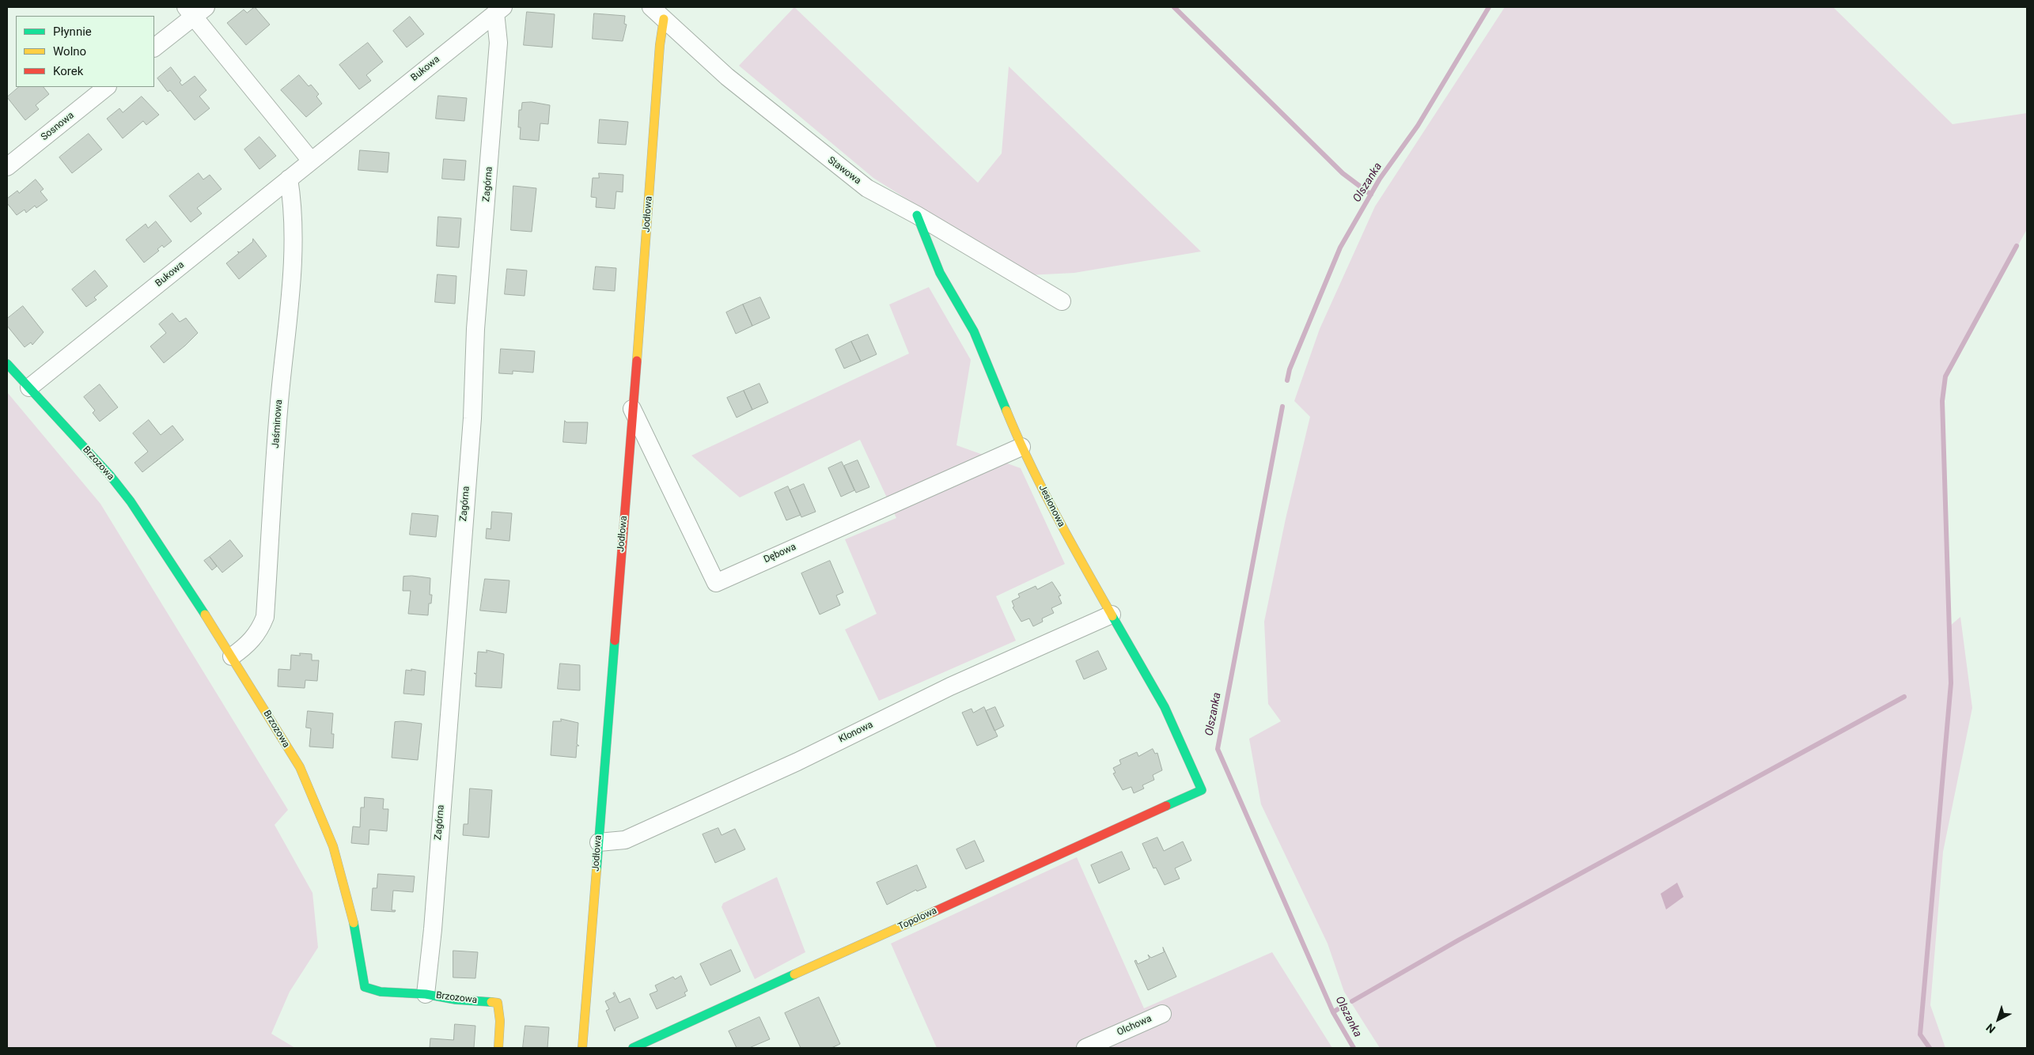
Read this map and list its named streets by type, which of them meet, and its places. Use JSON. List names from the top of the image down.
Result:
{
  "streets": {
    "street": [
      "Bukowa",
      "Sosnowa",
      "Stawowa",
      "Zagórna",
      "Jodłowa",
      "Jaśminowa",
      "Brzozowa",
      "Jesionowa",
      "Dębowa",
      "Klonowa",
      "Topolowa",
      "Olchowa"
    ]
  },
  "crossings": [
    ["Bukowa", "Zagórna"],
    ["Bukowa", "Jaśminowa"],
    ["Bukowa", "Brzozowa"],
    ["Stawowa", "Jodłowa"],
    ["Stawowa", "Jesionowa"],
    ["Zagórna", "Brzozowa"],
    ["Jodłowa", "Dębowa"],
    ["Jodłowa", "Klonowa"],
    ["Jaśminowa", "Brzozowa"],
    ["Jesionowa", "Dębowa"],
    ["Jesionowa", "Klonowa"],
    ["Jesionowa", "Topolowa"]
  ],
  "water": ["Olszanka"],
  "legend": ["Płynnie", "Wolno", "Korek"],
  "north": "bottom left"
}
